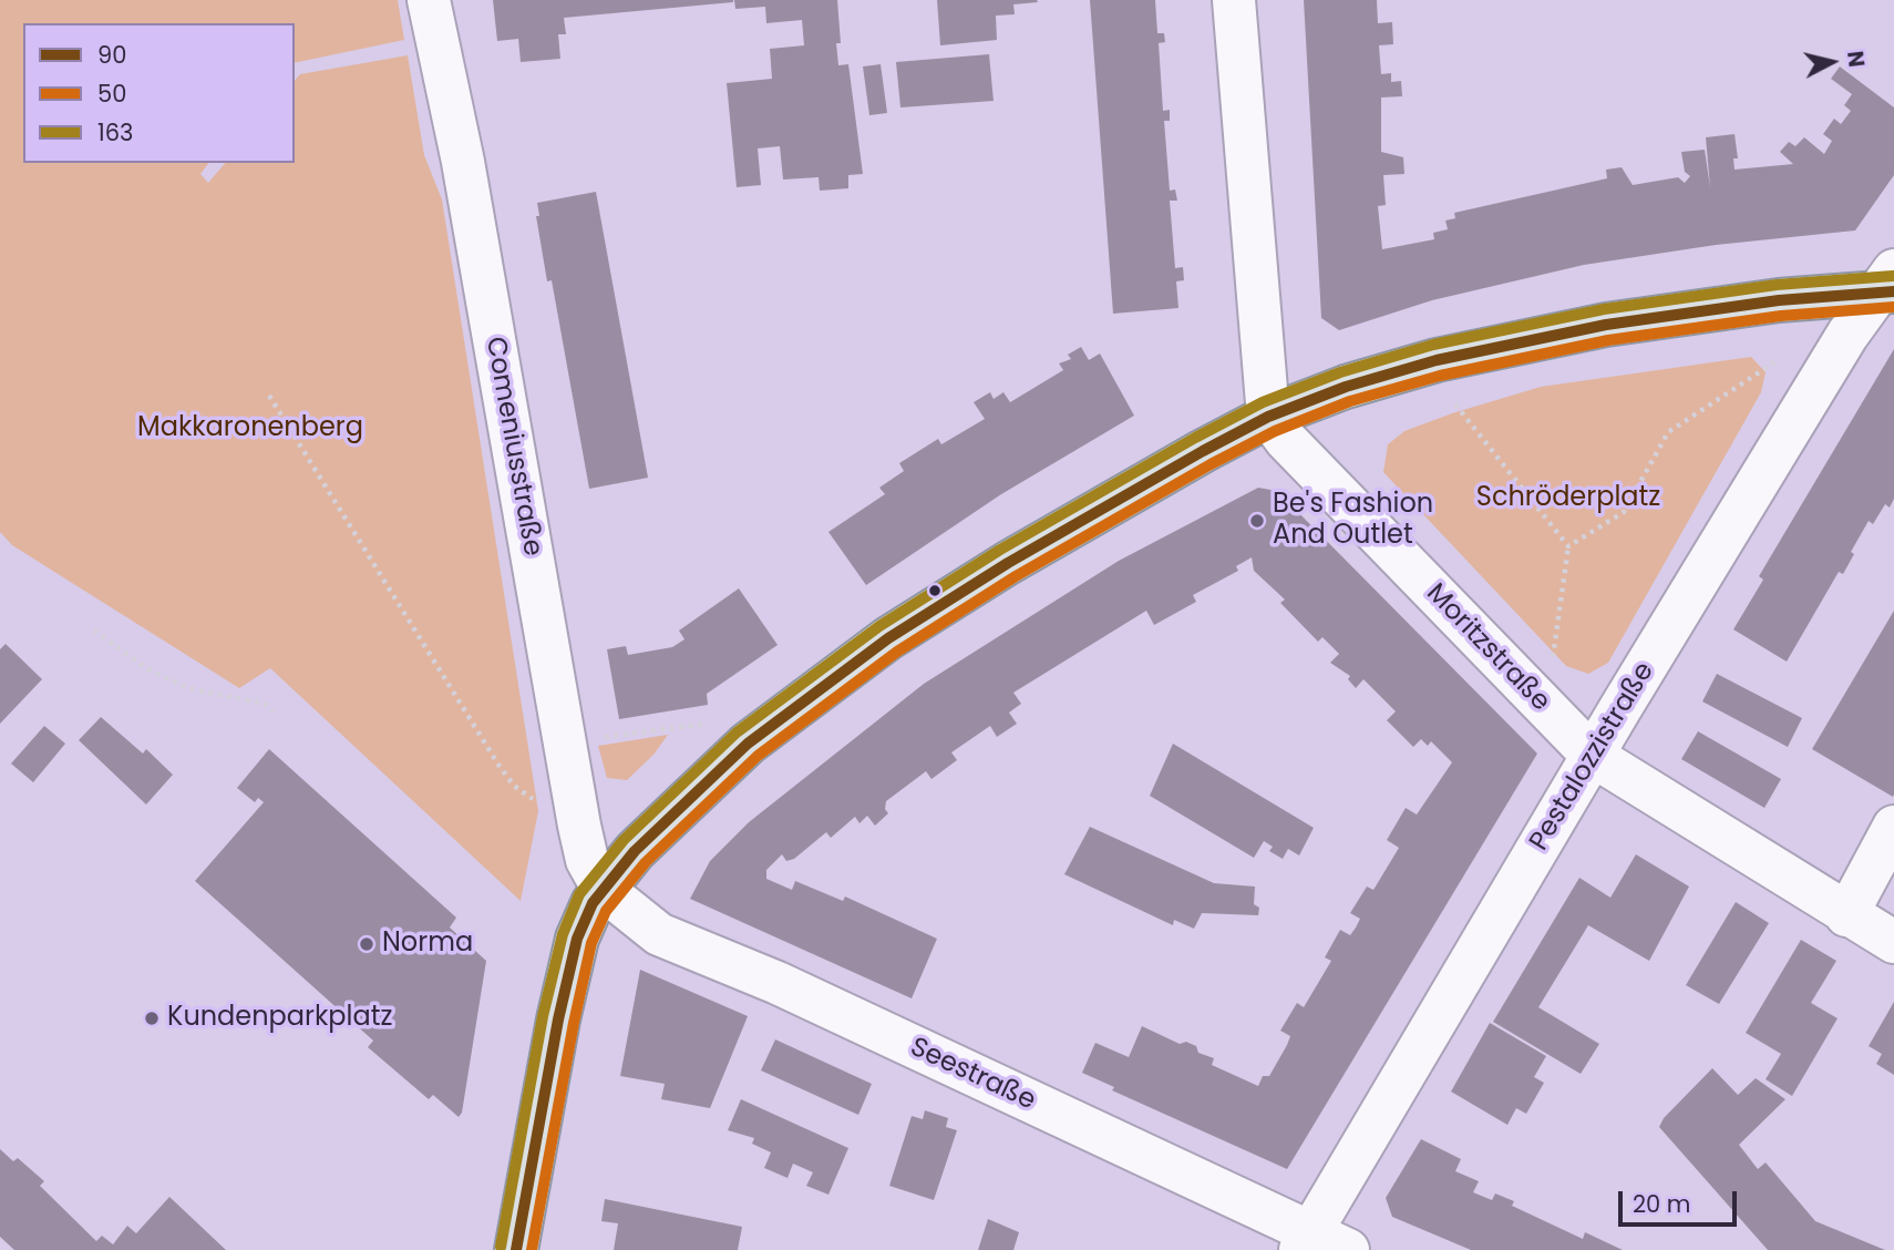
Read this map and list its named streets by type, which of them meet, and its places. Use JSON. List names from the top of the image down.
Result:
{
  "streets": {
    "street": [
      "Comeniusstraße",
      "Moritzstraße",
      "Pestalozzistraße",
      "Seestraße"
    ]
  },
  "crossings": [
    ["Comeniusstraße", "Seestraße"],
    ["Moritzstraße", "Pestalozzistraße"],
    ["Pestalozzistraße", "Seestraße"]
  ],
  "parks": ["Makkaronenberg", "Schröderplatz"],
  "places": ["Be's Fashion And Outlet", "Norma", "Kundenparkplatz"],
  "lines": ["transit line 163", "transit line 90", "transit line 50"],
  "legend": ["90", "50", "163"],
  "scale_bar": "20 m",
  "north": "right"
}
